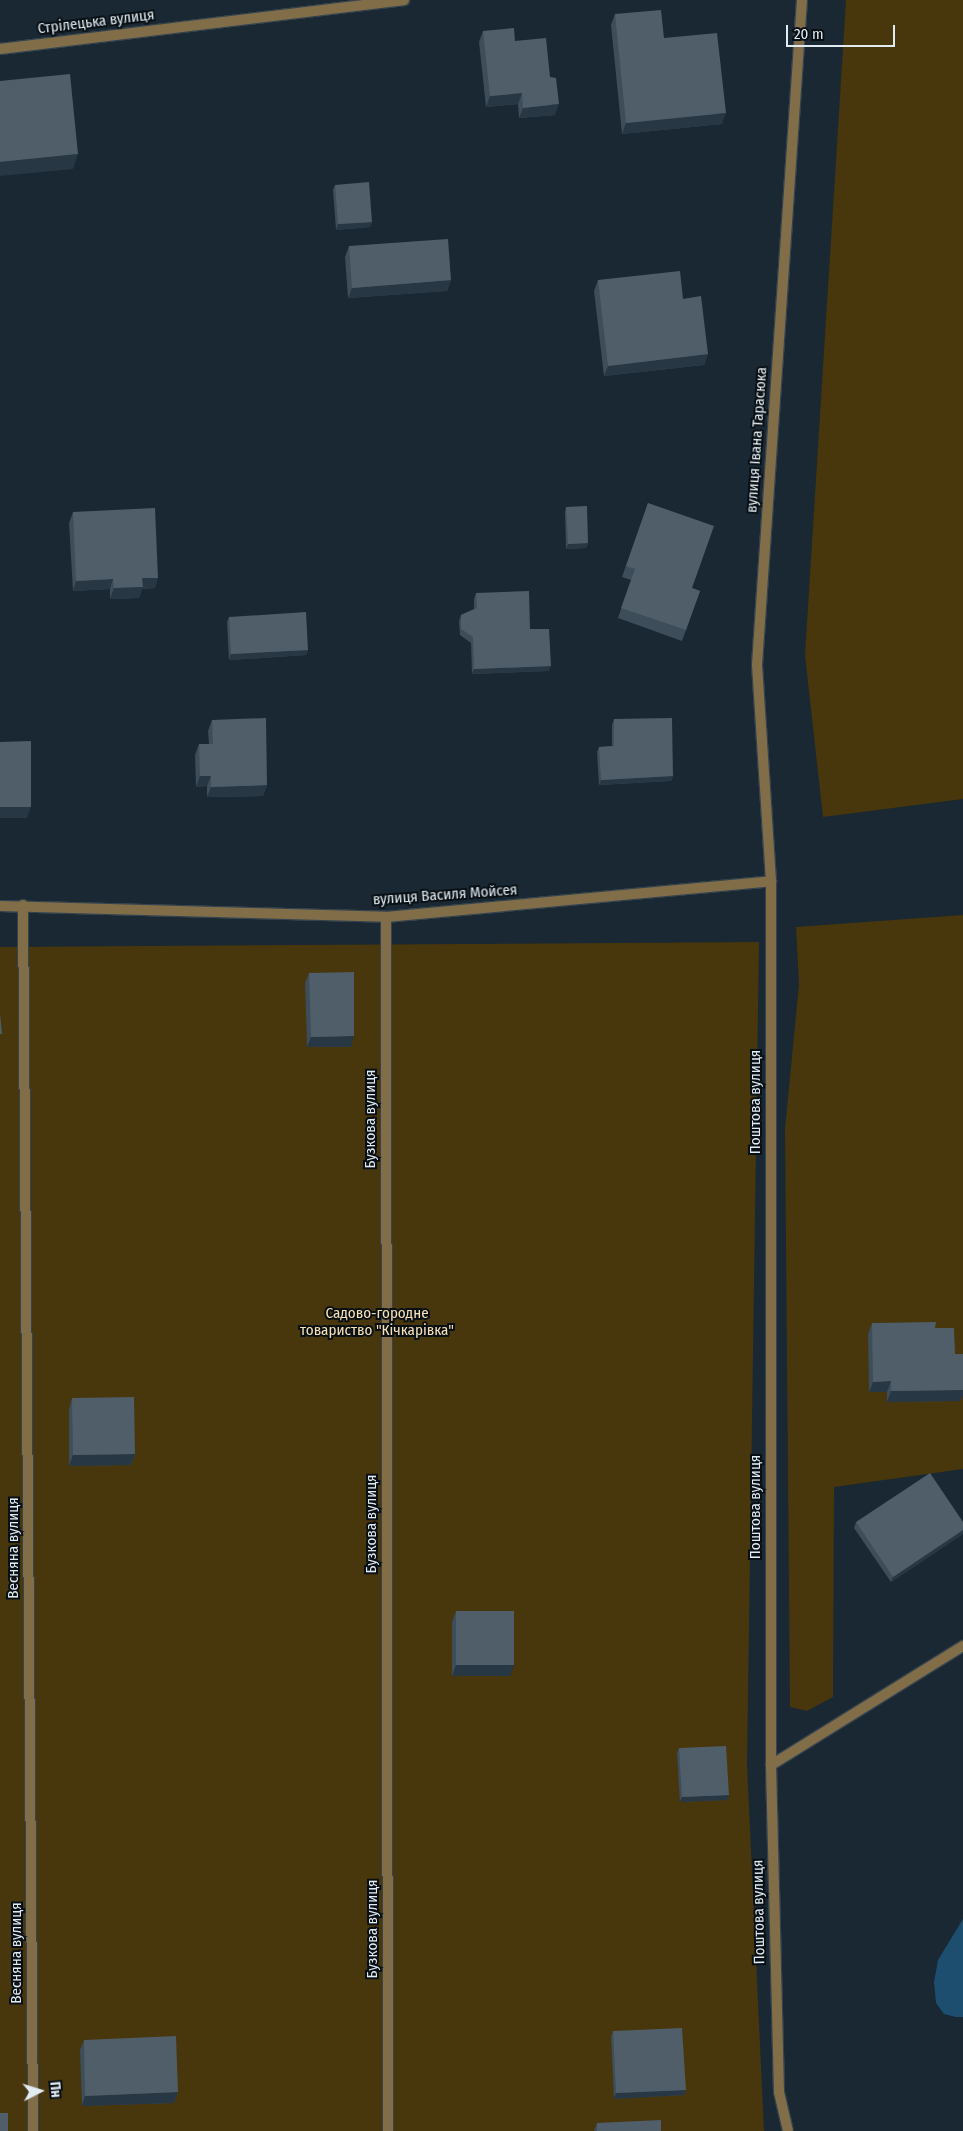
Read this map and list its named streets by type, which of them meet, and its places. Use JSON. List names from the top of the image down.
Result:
{
  "streets": {
    "street": [
      "Стрілецька вулиця",
      "вулиця Івана Тарасюка",
      "вулиця Василя Мойсея",
      "Поштова вулиця",
      "Бузкова вулиця",
      "Весняна вулиця"
    ]
  },
  "crossings": [
    ["вулиця Івана Тарасюка", "вулиця Василя Мойсея"],
    ["вулиця Івана Тарасюка", "Поштова вулиця"],
    ["вулиця Василя Мойсея", "Поштова вулиця"],
    ["вулиця Василя Мойсея", "Бузкова вулиця"],
    ["вулиця Василя Мойсея", "Весняна вулиця"]
  ],
  "parks": ["Садово-городне товариство \"Кічкарівка\""],
  "scale_bar": "20 m",
  "north": "right"
}
